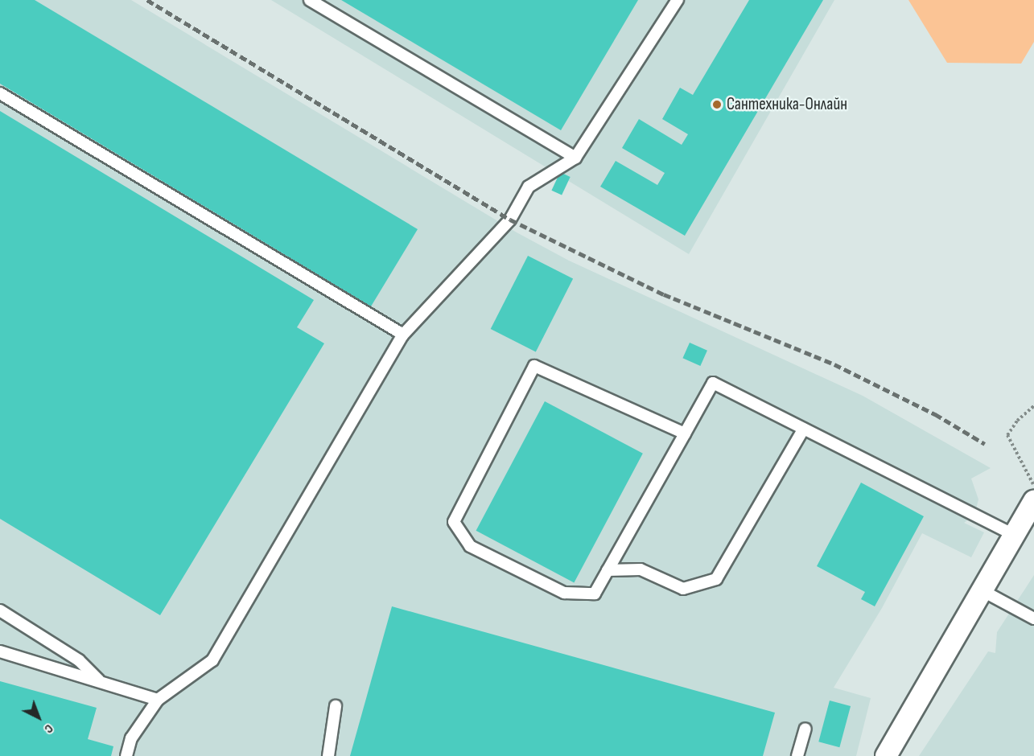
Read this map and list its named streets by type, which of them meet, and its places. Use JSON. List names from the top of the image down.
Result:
{
  "places": ["Сантехника-Онлайн"],
  "north": "bottom right"
}
